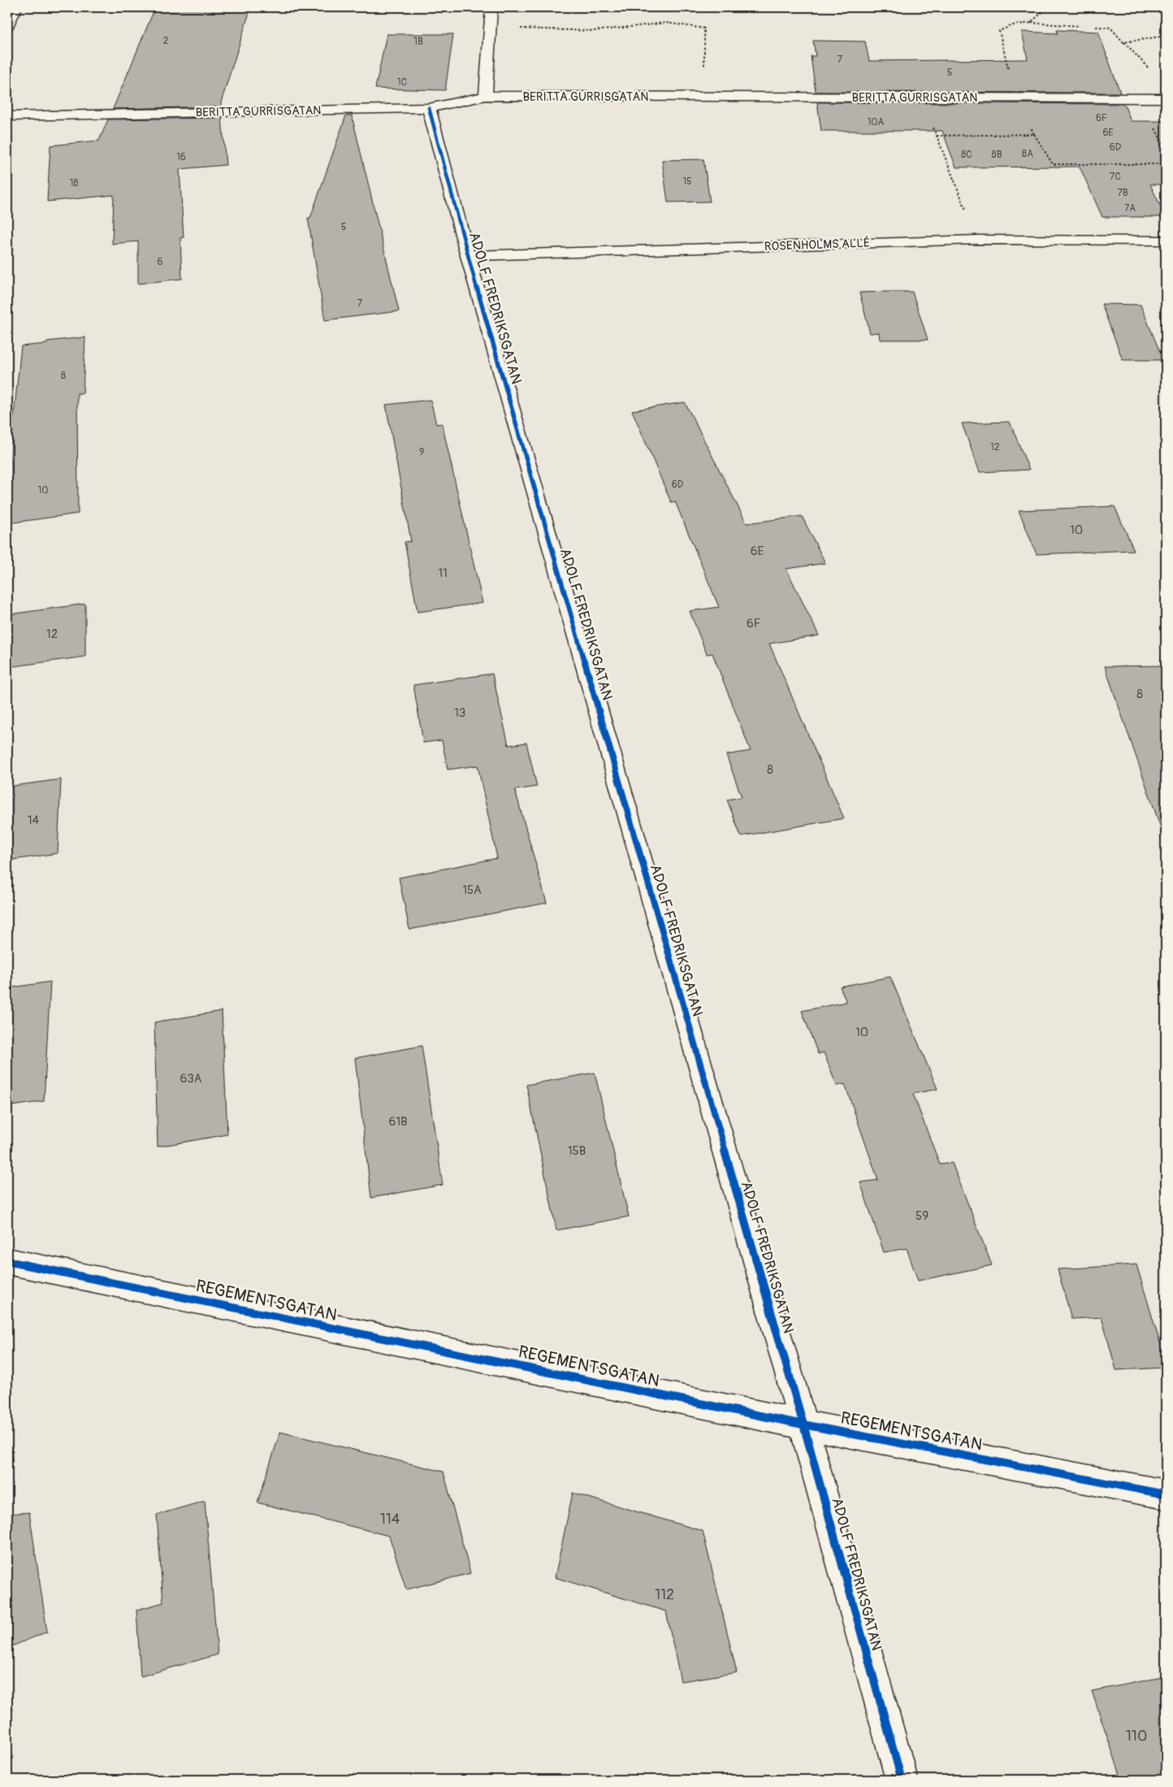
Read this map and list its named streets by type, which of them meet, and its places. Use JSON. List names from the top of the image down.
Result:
{
  "streets": {
    "street": [
      "BERITTA GURRISGATAN",
      "ROSENHOLMS ALLÉ",
      "ADOLF FREDRIKSGATAN",
      "REGEMENTSGATAN"
    ]
  },
  "crossings": [
    ["BERITTA GURRISGATAN", "ADOLF FREDRIKSGATAN"],
    ["ROSENHOLMS ALLÉ", "ADOLF FREDRIKSGATAN"],
    ["ADOLF FREDRIKSGATAN", "REGEMENTSGATAN"]
  ],
  "house_numbers": [
    "2",
    "1B",
    "7",
    "5",
    "1C",
    "6F",
    "10A",
    "6E",
    "6D",
    "8A",
    "8C",
    "8B",
    "16",
    "7C",
    "15",
    "18",
    "7B",
    "7A",
    "5",
    "6",
    "7",
    "8",
    "12",
    "9",
    "6D",
    "10",
    "10",
    "6E",
    "11",
    "6F",
    "12",
    "8",
    "13",
    "8",
    "14",
    "15A",
    "10",
    "63A",
    "61B",
    "15B",
    "59",
    "114",
    "112",
    "110"
  ]
}
